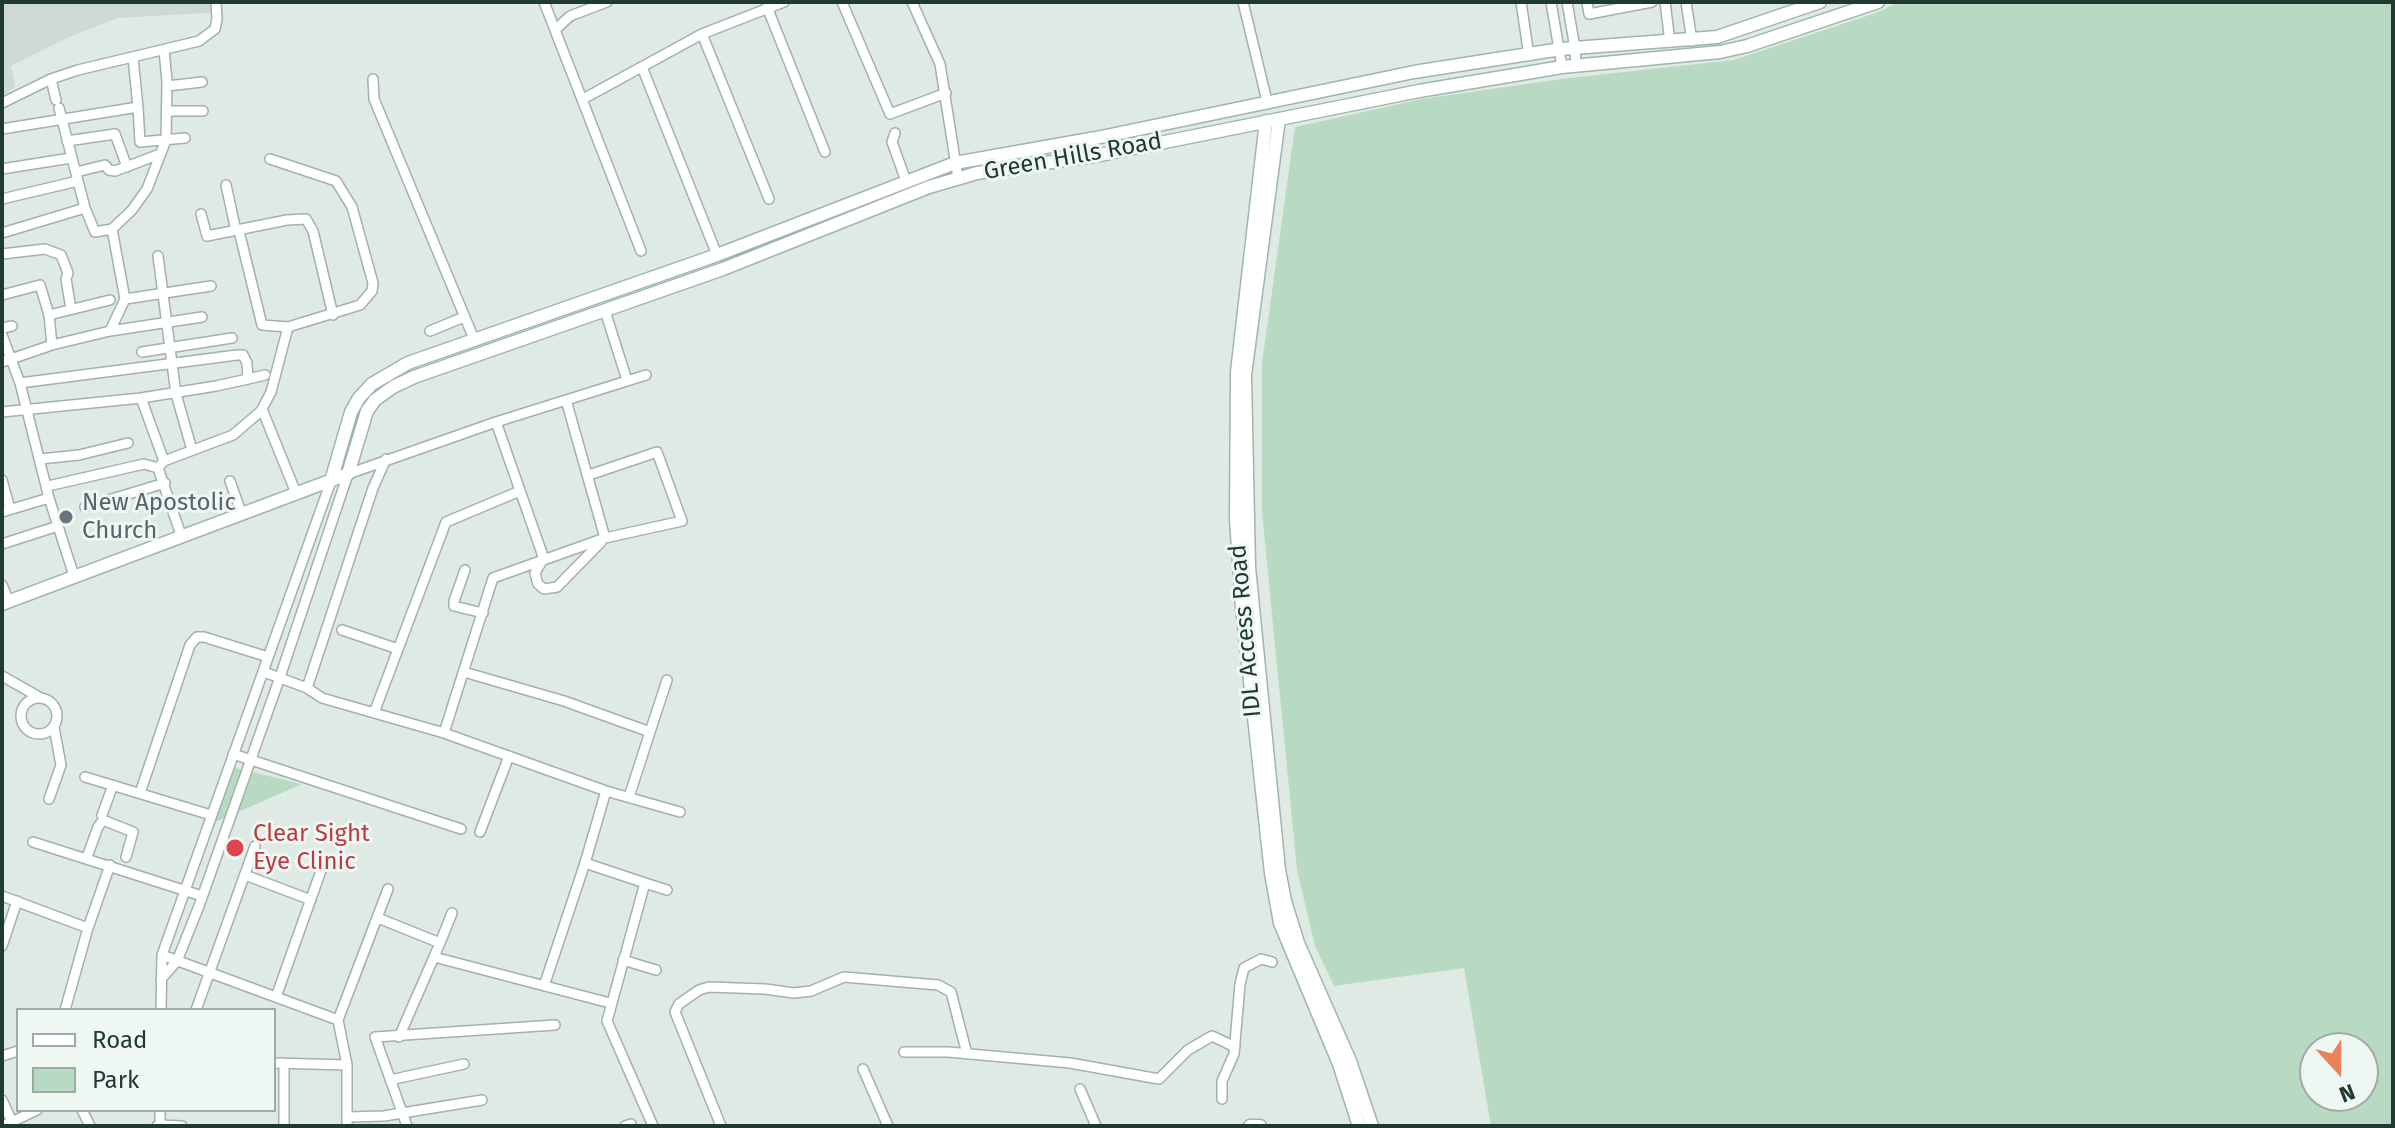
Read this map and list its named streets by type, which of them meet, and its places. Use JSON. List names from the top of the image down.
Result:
{
  "streets": {
    "street": ["Green Hills Road", "IDL Access Road"]
  },
  "crossings": [
    ["Green Hills Road", "IDL Access Road"]
  ],
  "places": ["New Apostolic Church", "Clear Sight Eye Clinic"],
  "legend": ["Road", "Park"],
  "north": "bottom"
}
